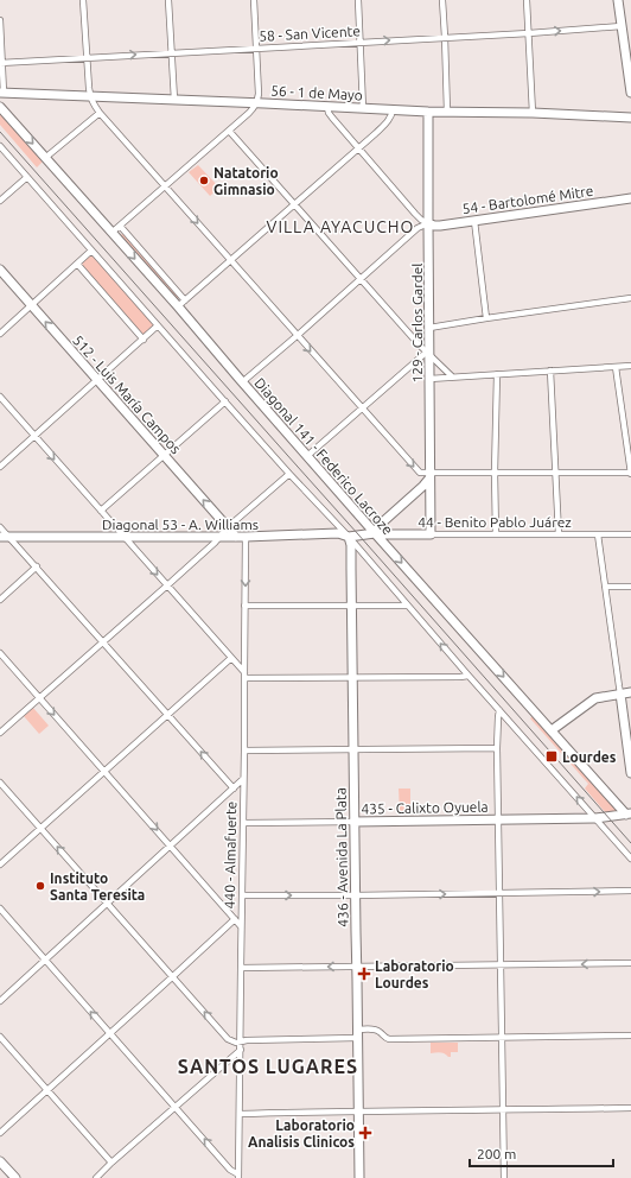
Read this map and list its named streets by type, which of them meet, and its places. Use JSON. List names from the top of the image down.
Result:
{
  "streets": {
    "street": [
      "58 - San Vicente",
      "56 - 1 de Mayo",
      "54 - Bartolomé Mitre",
      "129 - Carlos Gardel",
      "512 - Luis María Campos",
      "Diagonal 141 - Federico Lacroze",
      "44 - Benito Pablo Juárez",
      "Diagonal 53 - A. Williams",
      "435 - Calixto Oyuela",
      "440 - Almafuerte",
      "436 - Avenida La Plata"
    ]
  },
  "crossings": [
    ["56 - 1 de Mayo", "129 - Carlos Gardel"],
    ["54 - Bartolomé Mitre", "129 - Carlos Gardel"],
    ["129 - Carlos Gardel", "44 - Benito Pablo Juárez"],
    ["512 - Luis María Campos", "Diagonal 53 - A. Williams"],
    ["Diagonal 141 - Federico Lacroze", "44 - Benito Pablo Juárez"],
    ["Diagonal 141 - Federico Lacroze", "435 - Calixto Oyuela"],
    ["44 - Benito Pablo Juárez", "Diagonal 53 - A. Williams"],
    ["Diagonal 53 - A. Williams", "440 - Almafuerte"],
    ["Diagonal 53 - A. Williams", "436 - Avenida La Plata"],
    ["435 - Calixto Oyuela", "440 - Almafuerte"],
    ["435 - Calixto Oyuela", "436 - Avenida La Plata"]
  ],
  "one_way": ["58 - San Vicente"],
  "districts": ["VILLA AYACUCHO", "SANTOS LUGARES"],
  "places": {
    "other": ["Natatorio Gimnasio", "Instituto Santa Teresita"],
    "transit": ["Lourdes"],
    "health": ["Laboratorio Lourdes", "Laboratorio Analisis Clinicos"]
  },
  "scale_bar": "200 m"
}
